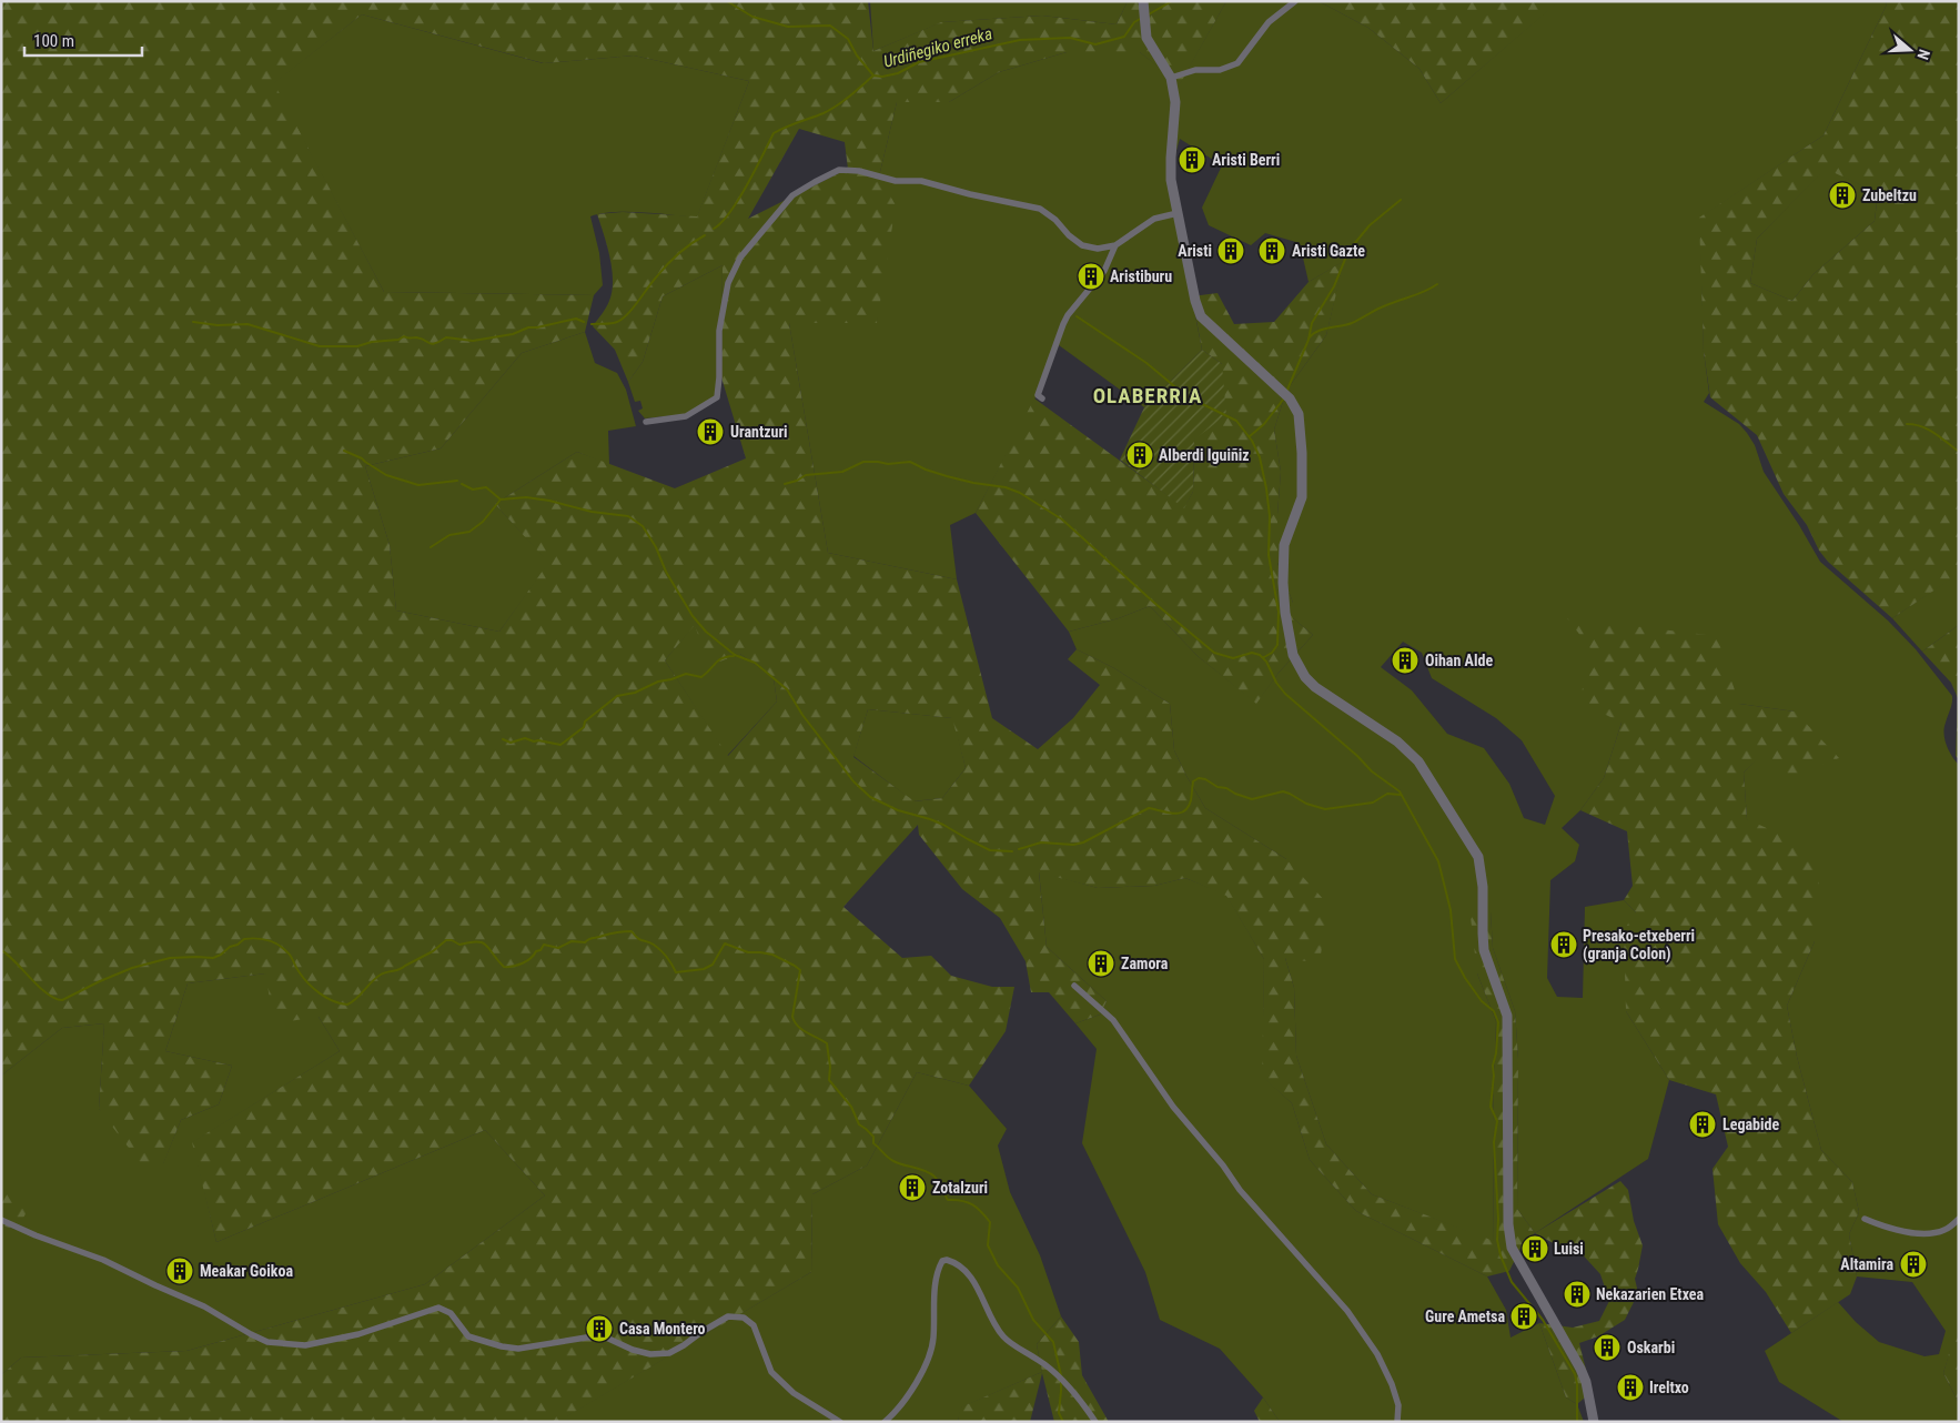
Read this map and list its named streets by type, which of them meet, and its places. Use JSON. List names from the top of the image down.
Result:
{
  "districts": ["OLABERRIA"],
  "water": ["Urdiñegiko erreka"],
  "places": {
    "building": [
      "Aristi Berri",
      "Zubeltzu",
      "Aristi",
      "Aristi Gazte",
      "Aristiburu",
      "Urantzuri",
      "Alberdi Iguiñiz",
      "Oihan Alde",
      "Presako-etxeberri (granja Colon)",
      "Zamora",
      "Legabide",
      "Zotalzuri",
      "Luisi",
      "Altamira",
      "Meakar Goikoa",
      "Nekazarien Etxea",
      "Gure Ametsa",
      "Casa Montero",
      "Oskarbi",
      "Ireltxo"
    ]
  },
  "scale_bar": "100 m",
  "north": "right"
}
